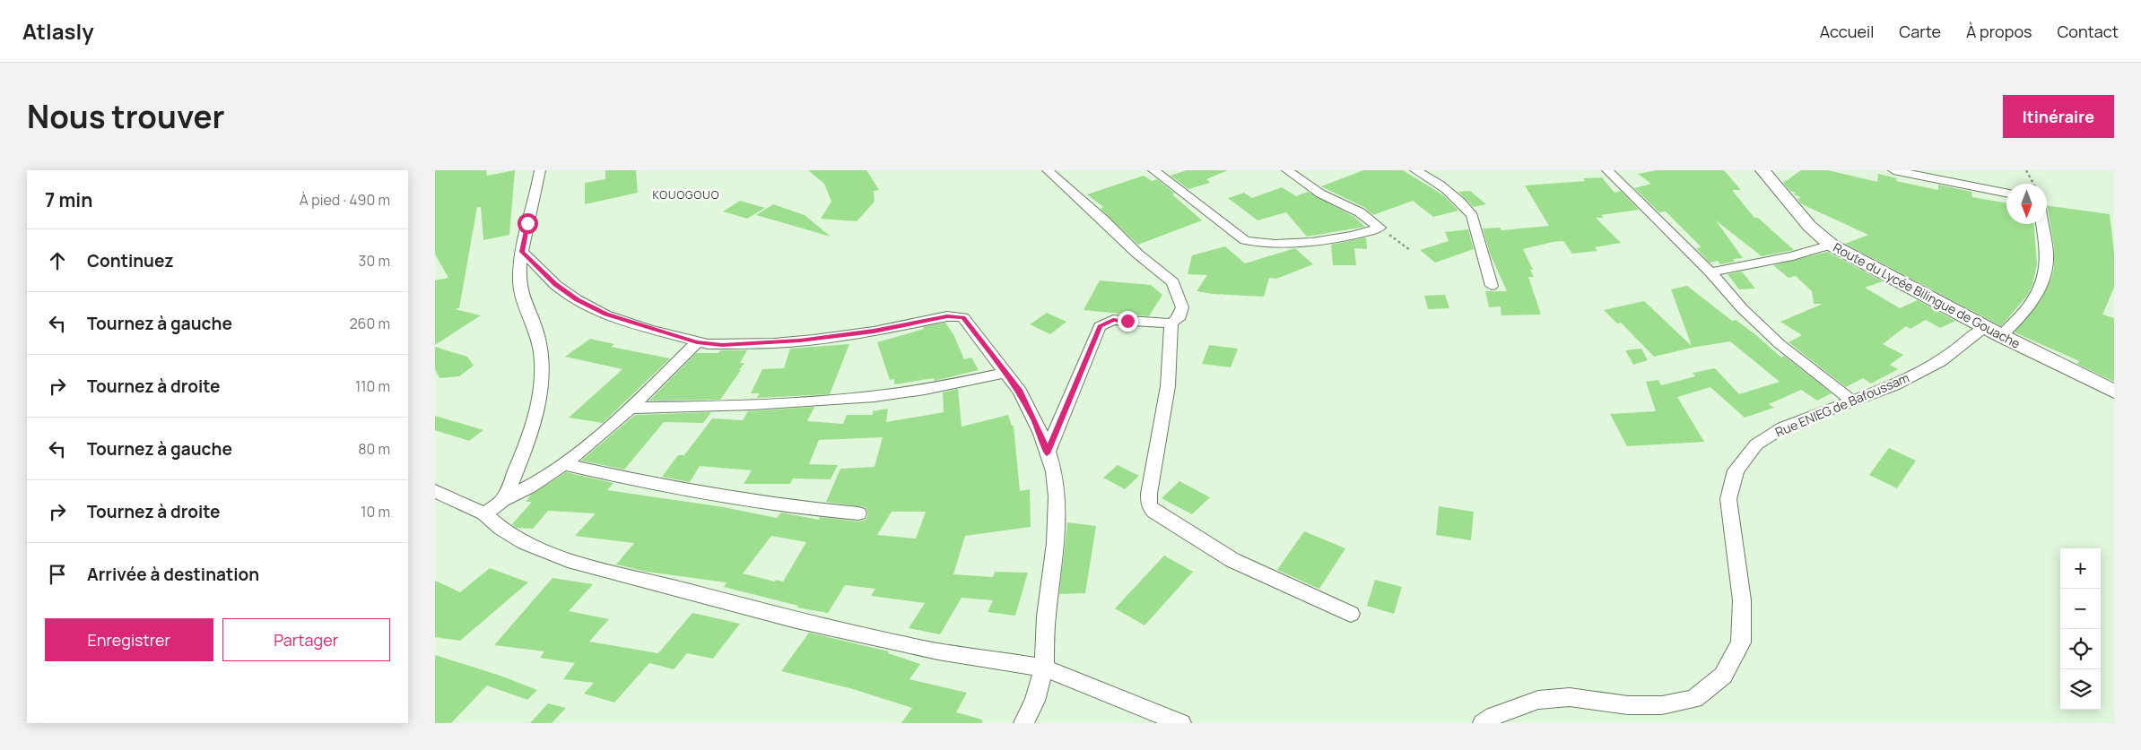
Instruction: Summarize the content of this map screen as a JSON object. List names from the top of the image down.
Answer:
{
  "streets": {
    "street": ["Route du Lycée Bilingue de Gouache", "Rue ENIEG de Bafoussam"]
  },
  "crossings": [
    ["Route du Lycée Bilingue de Gouache", "Rue ENIEG de Bafoussam"]
  ],
  "districts": ["KOUOGOUO"],
  "north": "bottom",
  "page": {
    "header": "Atlasly",
    "nav": [
      "Accueil",
      "Carte",
      "À propos",
      "Contact"
    ],
    "title": "Nous trouver",
    "buttons": [
      "Itinéraire",
      ["Enregistrer", "Partager"]
    ],
    "heading": ["7 min", "À pied · 490 m"],
    "list": [
      ["Continuez", "30 m"],
      ["Tournez à gauche", "260 m"],
      ["Tournez à droite", "110 m"],
      ["Tournez à gauche", "80 m"],
      ["Tournez à droite", "10 m"],
      "Arrivée à destination"
    ],
    "map_buttons": ["+", "−"]
  }
}
